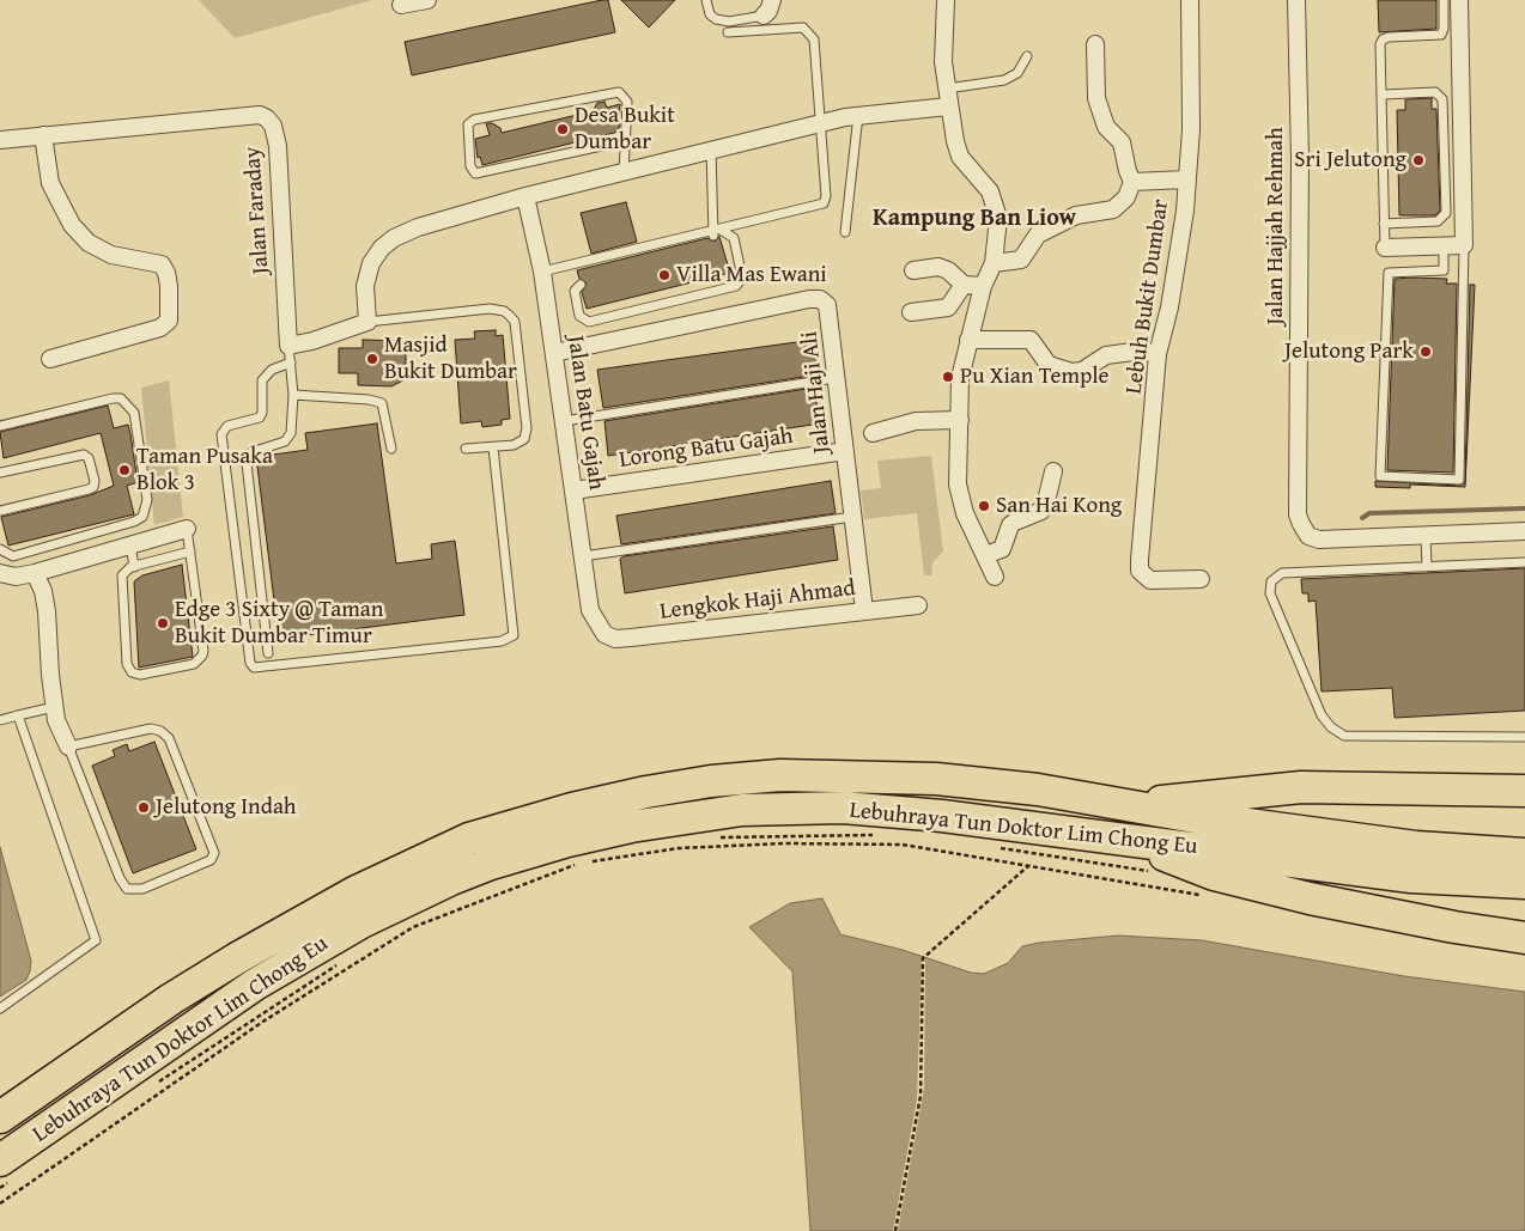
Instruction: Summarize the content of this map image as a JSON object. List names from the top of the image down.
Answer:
{
  "streets": {
    "highway": ["Lebuhraya Tun Doktor Lim Chong Eu"],
    "street": [
      "Jalan Faraday",
      "Jalan Hajjah Rehmah",
      "Lebuh Bukit Dumbar",
      "Jalan Haji Ali",
      "Jalan Batu Gajah",
      "Lorong Batu Gajah",
      "Lengkok Haji Ahmad"
    ]
  },
  "crossings": [
    ["Jalan Haji Ali", "Jalan Batu Gajah"],
    ["Jalan Haji Ali", "Lorong Batu Gajah"],
    ["Jalan Haji Ali", "Lengkok Haji Ahmad"],
    ["Jalan Batu Gajah", "Lorong Batu Gajah"],
    ["Jalan Batu Gajah", "Lengkok Haji Ahmad"]
  ],
  "districts": ["Kampung Ban Liow"],
  "places": [
    "Desa Bukit Dumbar",
    "Sri Jelutong",
    "Villa Mas Ewani",
    "Jelutong Park",
    "Masjid Bukit Dumbar",
    "Pu Xian Temple",
    "Taman Pusaka Blok 3",
    "San Hai Kong",
    "Edge 3 Sixty @ Taman Bukit Dumbar Timur",
    "Jelutong Indah"
  ]
}
